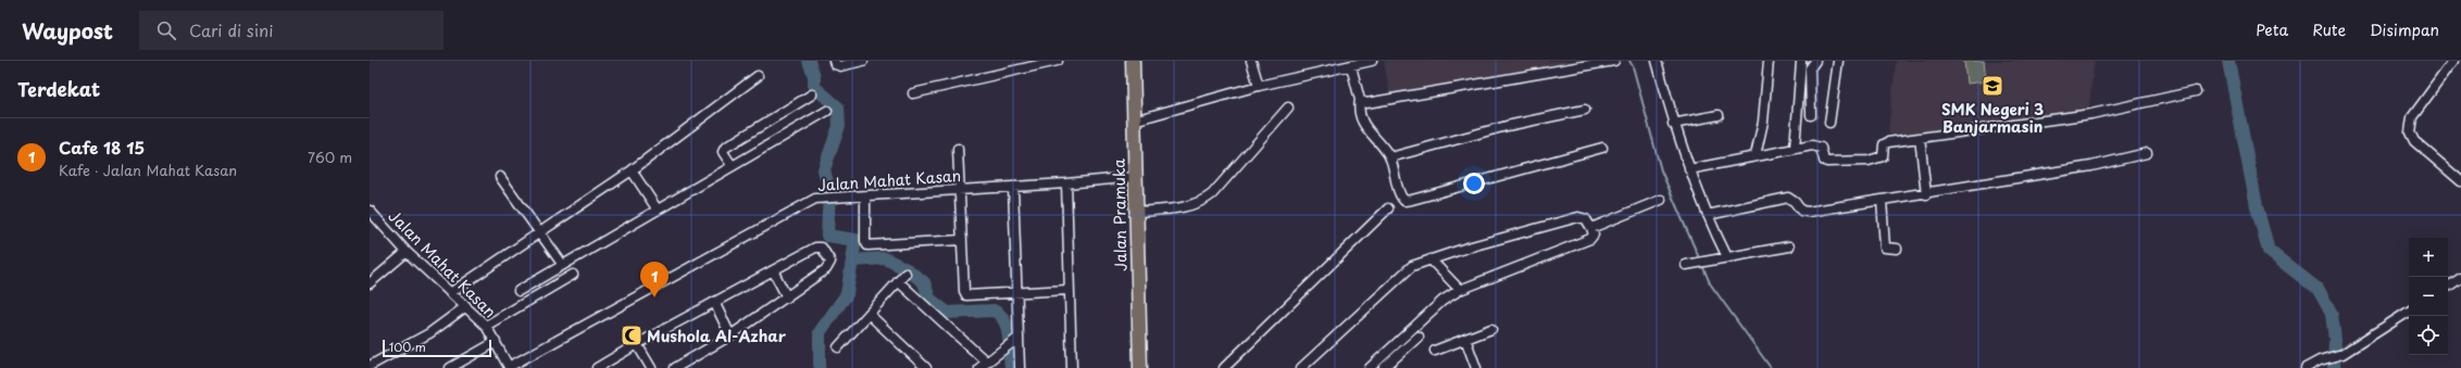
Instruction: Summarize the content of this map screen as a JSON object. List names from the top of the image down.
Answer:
{
  "streets": {
    "main road": ["Jalan Pramuka"],
    "street": ["Jalan Mahat Kasan"]
  },
  "crossings": [
    ["Jalan Mahat Kasan", "Jalan Pramuka"]
  ],
  "places": {
    "school or university": ["SMK Negeri 3 Banjarmasin"],
    "mosque": ["Mushola Al-Azhar"]
  },
  "scale_bar": "100 m",
  "page": {
    "header": "Waypost",
    "search": "Cari di sini",
    "nav": ["Peta", "Rute", "Disimpan"],
    "heading": "Terdekat",
    "list": [
      {
        "mark": "1",
        "name": "Cafe 18 15",
        "note": "Kafe · Jalan Mahat Kasan",
        "value": "760 m"
      }
    ],
    "map_buttons": ["+", "−"],
    "pins": "1",
    "scale": "100 m"
  }
}
